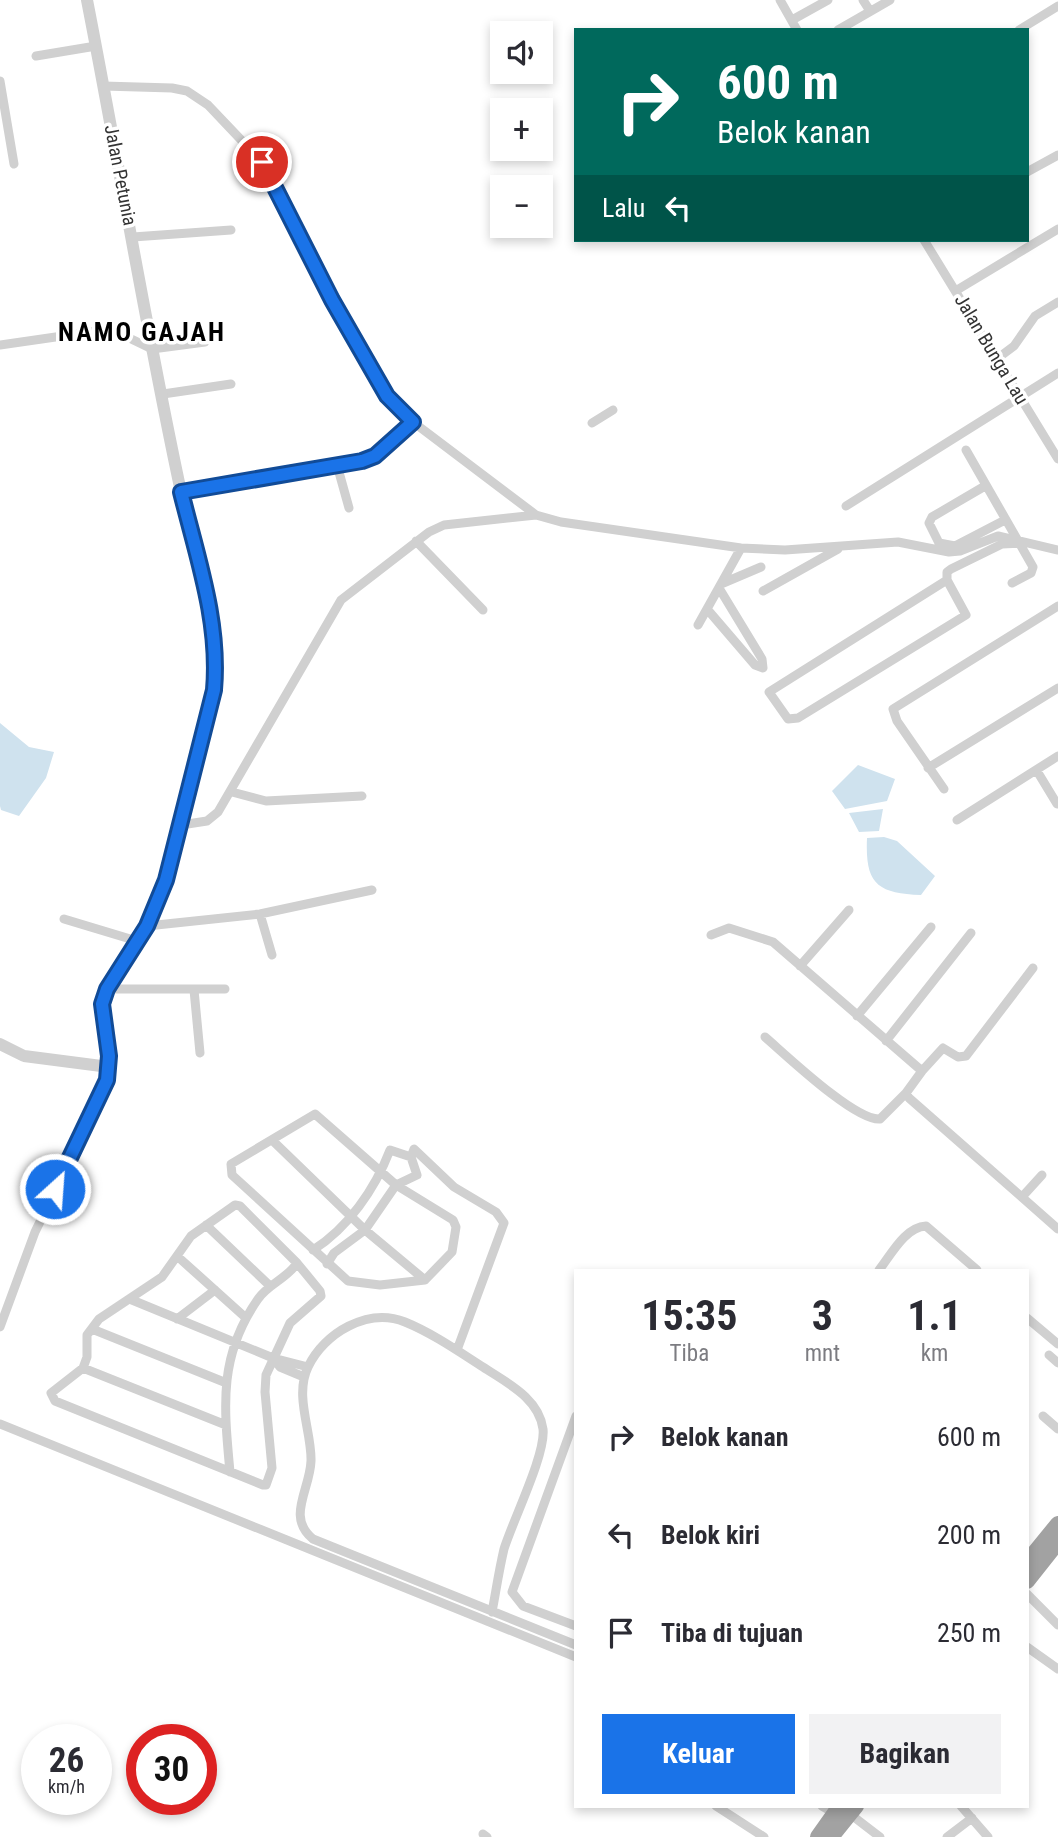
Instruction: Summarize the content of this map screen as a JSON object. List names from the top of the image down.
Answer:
{
  "streets": {
    "street": ["Jalan Petunia", "Jalan Bunga Lau"]
  },
  "districts": ["NAMO GAJAH"],
  "page": {
    "map_buttons": ["+", "−"],
    "turn": ["600 m", "Belok kanan"],
    "then": "Lalu",
    "eta": [
      "15:35",
      "Tiba",
      "3",
      "mnt",
      "1.1",
      "km"
    ],
    "list": [
      {
        "name": "Belok kanan",
        "value": "600 m"
      },
      {
        "name": "Belok kiri",
        "value": "200 m"
      },
      {
        "name": "Tiba di tujuan",
        "value": "250 m"
      }
    ],
    "buttons": ["Keluar", "Bagikan"],
    "speed": "26 km/h",
    "limit": "30"
  }
}
